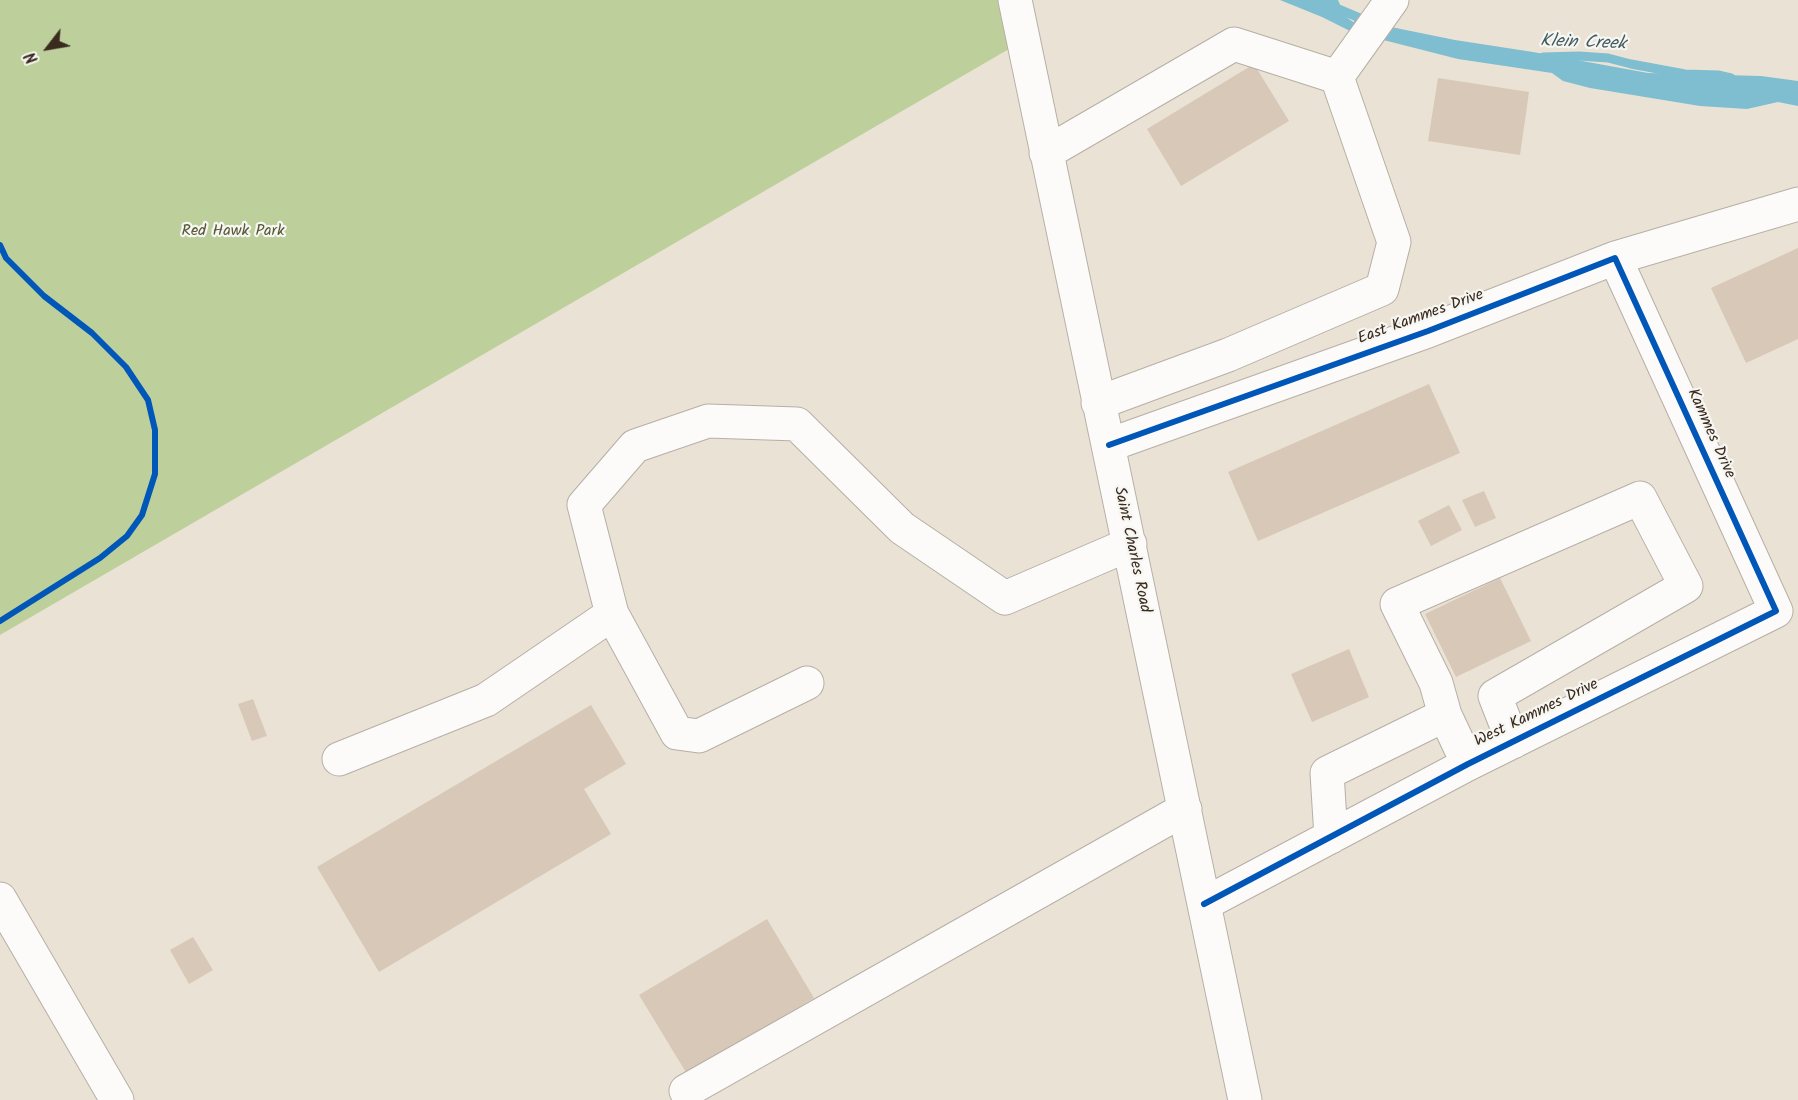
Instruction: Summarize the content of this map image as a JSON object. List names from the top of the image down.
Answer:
{
  "streets": {
    "street": [
      "East Kammes Drive",
      "Kammes Drive",
      "Saint Charles Road",
      "West Kammes Drive"
    ]
  },
  "crossings": [
    ["East Kammes Drive", "Kammes Drive"],
    ["East Kammes Drive", "Saint Charles Road"],
    ["Kammes Drive", "West Kammes Drive"],
    ["Saint Charles Road", "West Kammes Drive"]
  ],
  "water": ["Klein Creek"],
  "parks": ["Red Hawk Park"],
  "north": "bottom left"
}
